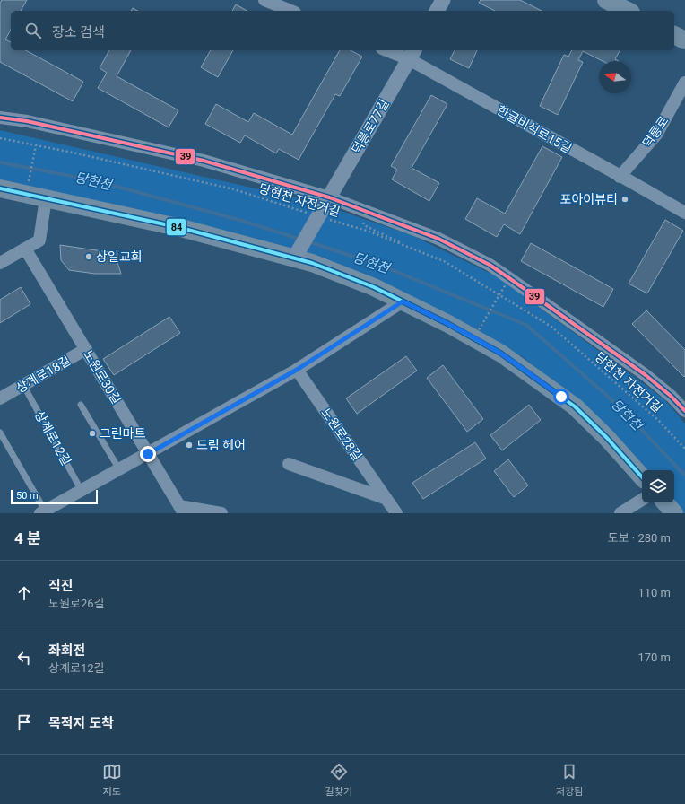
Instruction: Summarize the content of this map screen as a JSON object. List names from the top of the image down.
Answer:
{
  "streets": {
    "street": [
      "덕릉로77길",
      "한글비석로15길",
      "덕릉로",
      "상계로18길",
      "노원로30길",
      "노원로28길"
    ],
    "lane": ["상계로12길"],
    "path": ["당현천 자전거길"]
  },
  "crossings": [
    ["덕릉로77길", "한글비석로15길"],
    ["덕릉로77길", "당현천 자전거길"],
    ["한글비석로15길", "덕릉로"],
    ["상계로18길", "노원로30길"],
    ["상계로18길", "상계로12길"]
  ],
  "water": ["당현천"],
  "places": [
    "포아이뷰티",
    "상일교회",
    "그린마트",
    "드림 헤어"
  ],
  "lines": ["transit line 39", "transit line 84"],
  "scale_bar": "50 m",
  "north": "left",
  "page": {
    "search": "장소 검색",
    "scale": "50 m",
    "heading": ["4 분", "도보 · 280 m"],
    "list": [
      ["직진", "노원로26길", "110 m"],
      ["좌회전", "상계로12길", "170 m"],
      "목적지 도착"
    ],
    "nav": ["지도", "길찾기", "저장됨"]
  }
}
